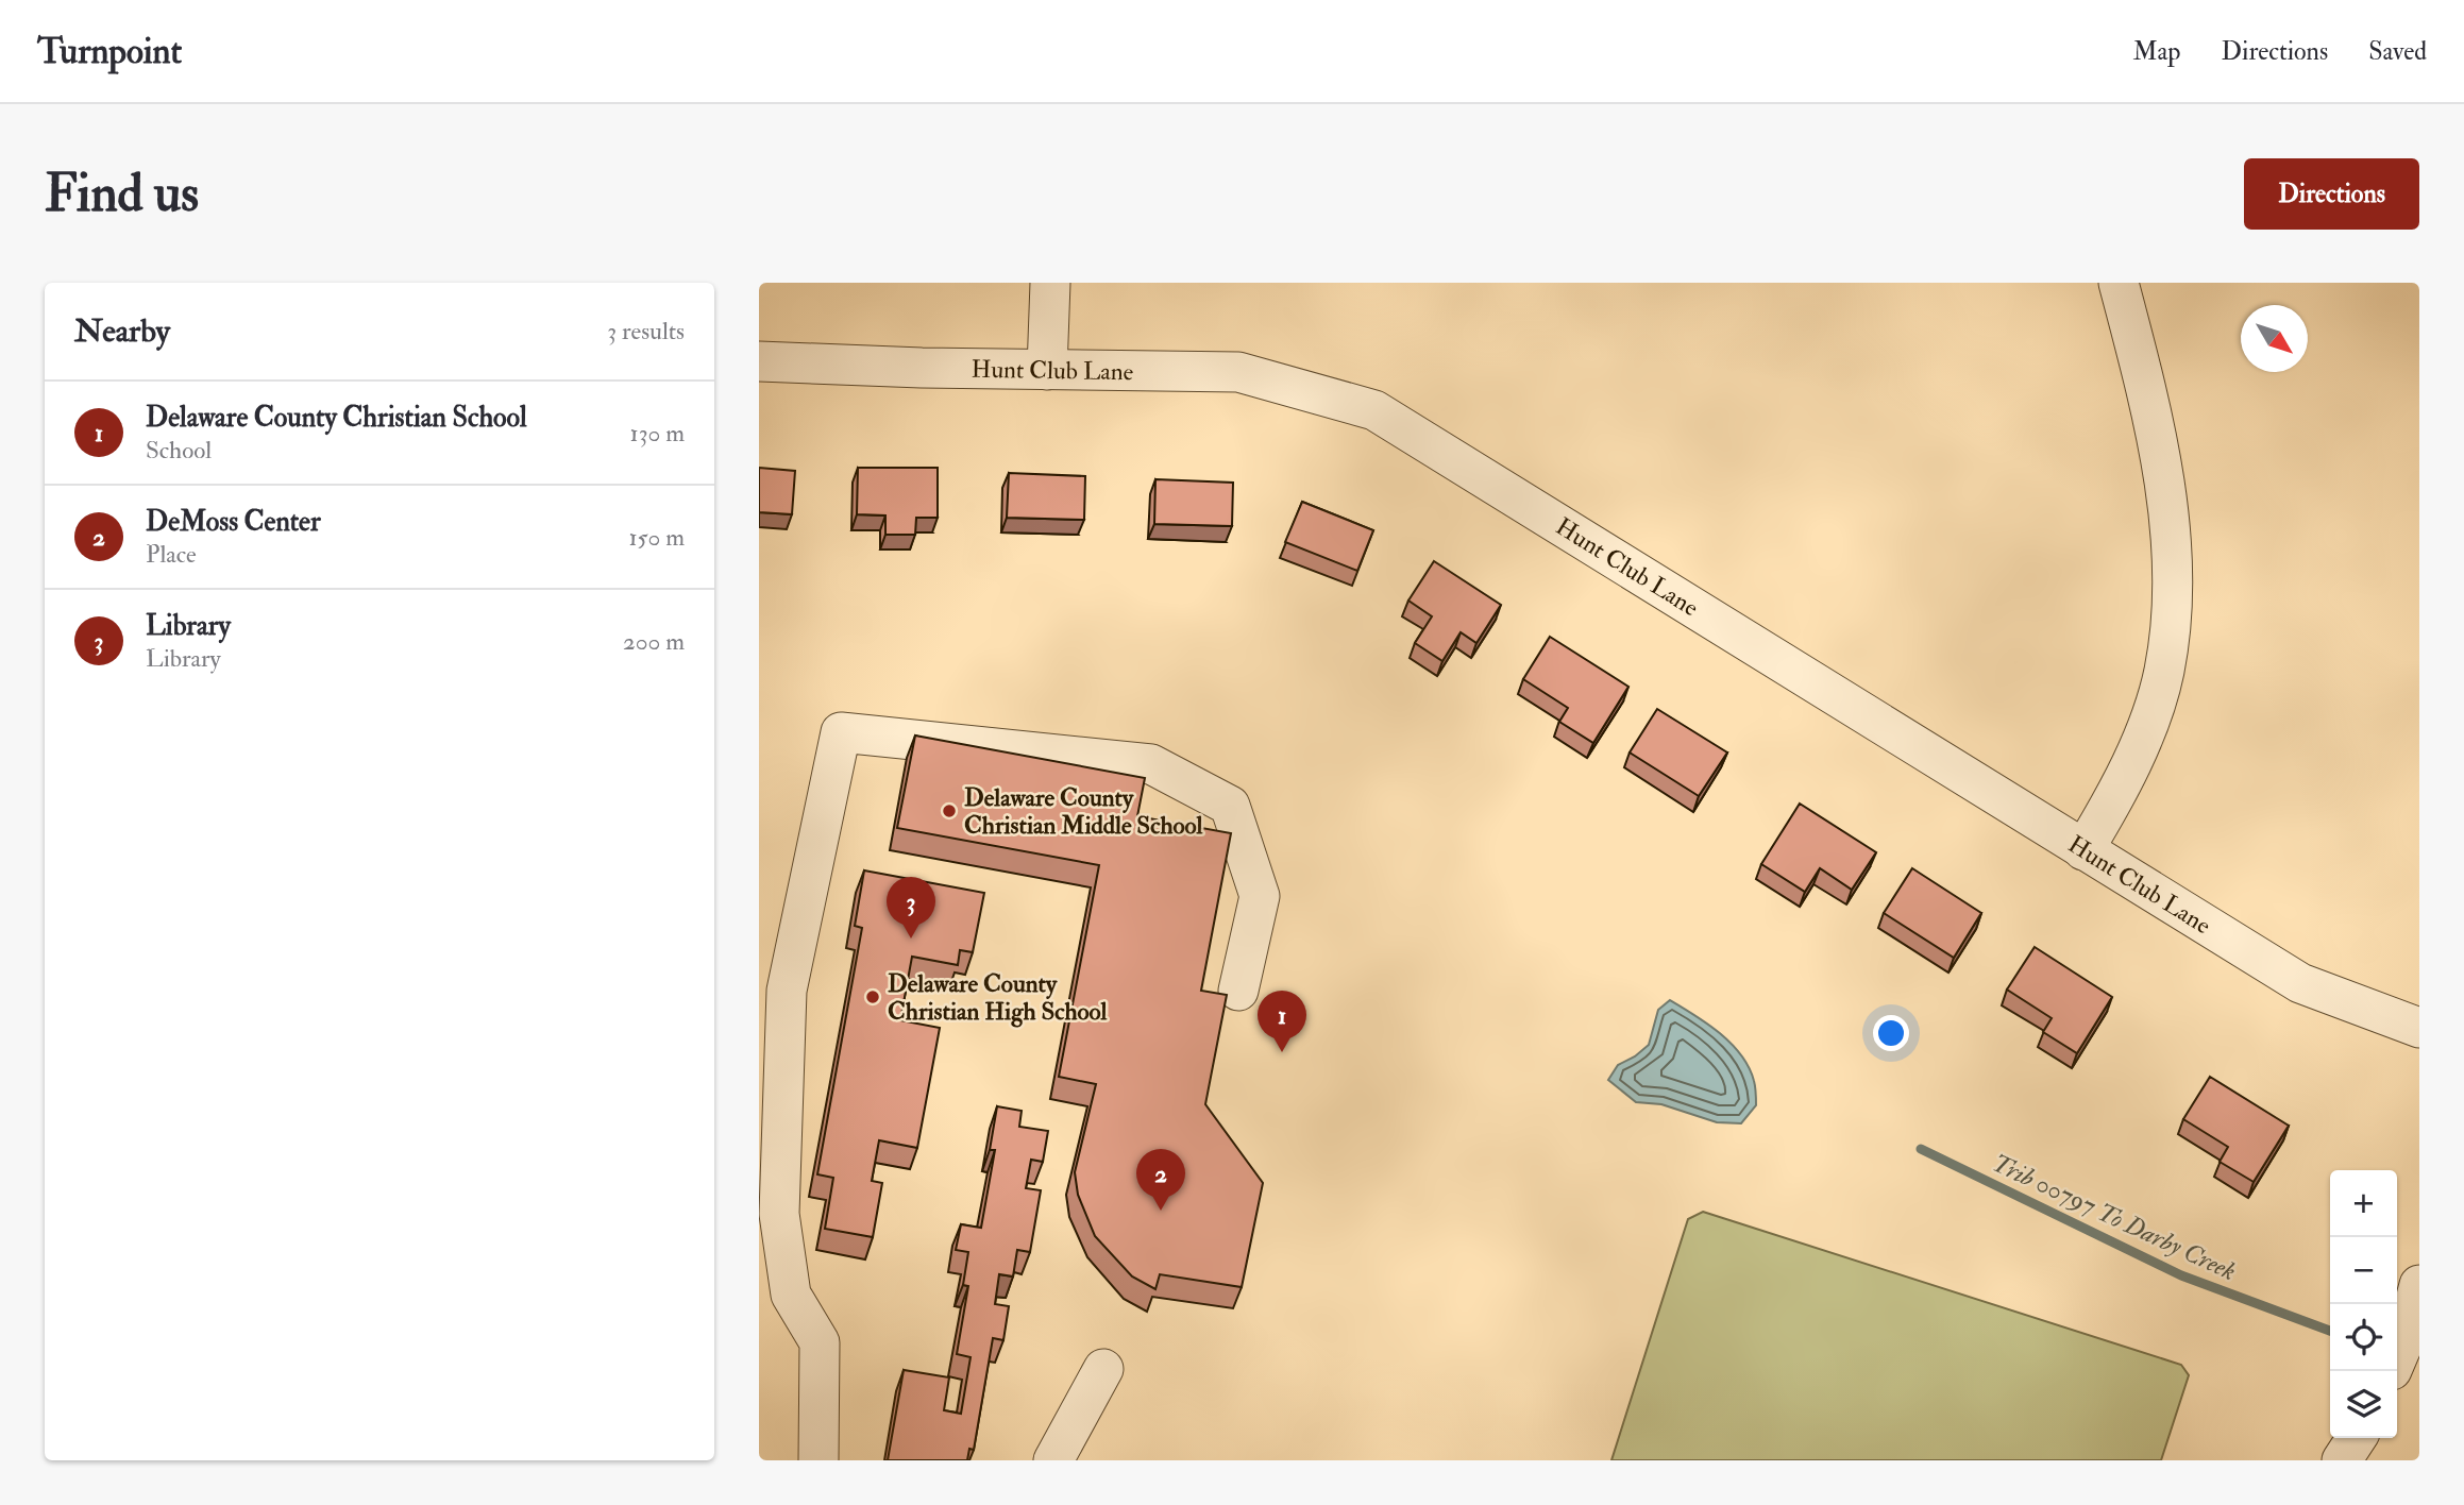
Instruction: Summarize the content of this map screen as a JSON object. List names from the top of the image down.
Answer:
{
  "streets": {
    "street": ["Hunt Club Lane"]
  },
  "water": ["Trib 00797 To Darby Creek"],
  "places": ["Delaware County Christian Middle School", "Delaware County Christian High School"],
  "north": "bottom right",
  "page": {
    "header": "Turnpoint",
    "nav": ["Map", "Directions", "Saved"],
    "buttons": "Directions",
    "title": "Find us",
    "heading": ["Nearby", "3 results"],
    "list": [
      {
        "mark": "1",
        "name": "Delaware County Christian School",
        "note": "School",
        "value": "130 m"
      },
      {
        "mark": "2",
        "name": "DeMoss Center",
        "note": "Place",
        "value": "150 m"
      },
      {
        "mark": "3",
        "name": "Library",
        "note": "Library",
        "value": "200 m"
      }
    ],
    "pins": ["3", "1", "2"],
    "map_buttons": ["+", "−"]
  }
}
